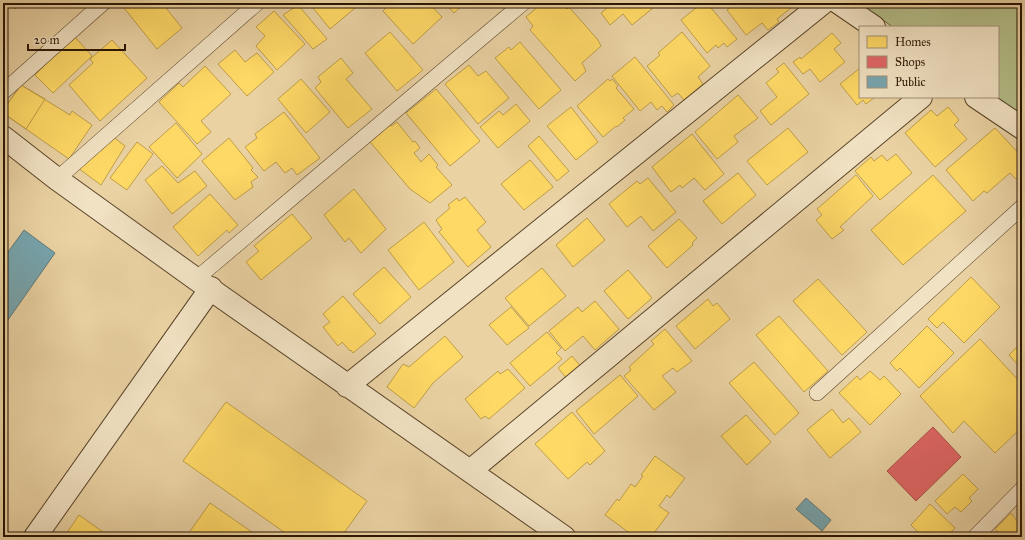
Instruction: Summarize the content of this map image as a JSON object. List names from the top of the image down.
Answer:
{
  "legend": ["Homes", "Shops", "Public"],
  "scale_bar": "20 m"
}
